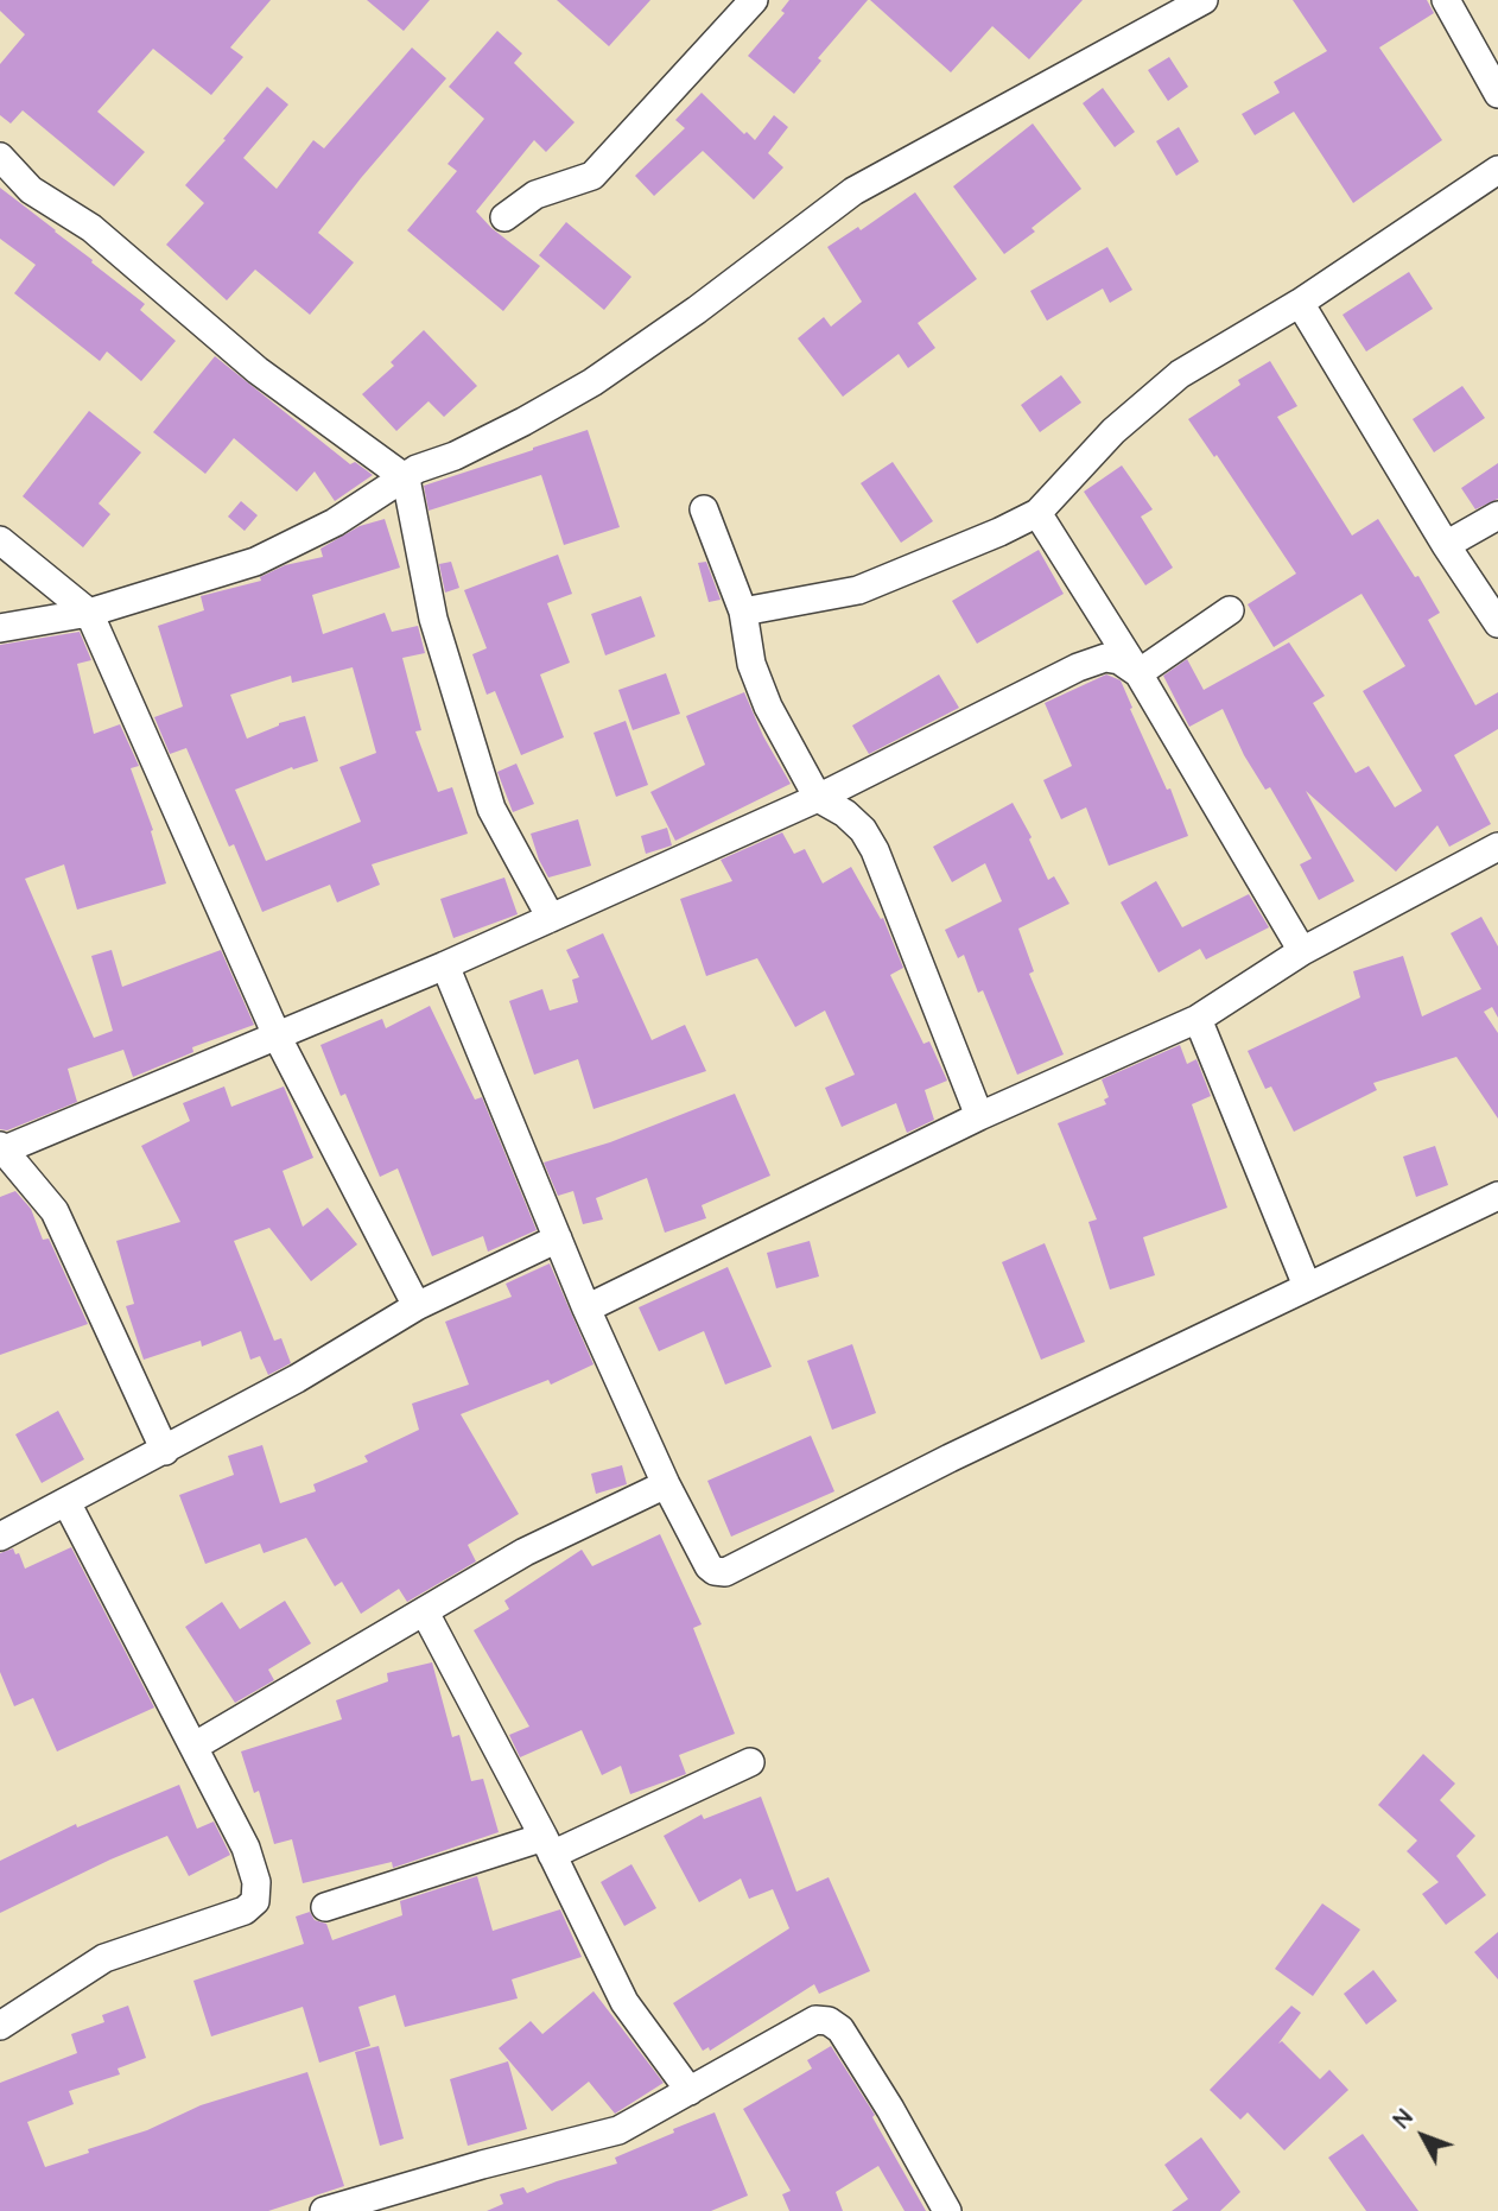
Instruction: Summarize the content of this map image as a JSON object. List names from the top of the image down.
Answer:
{
  "north": "top left"
}
